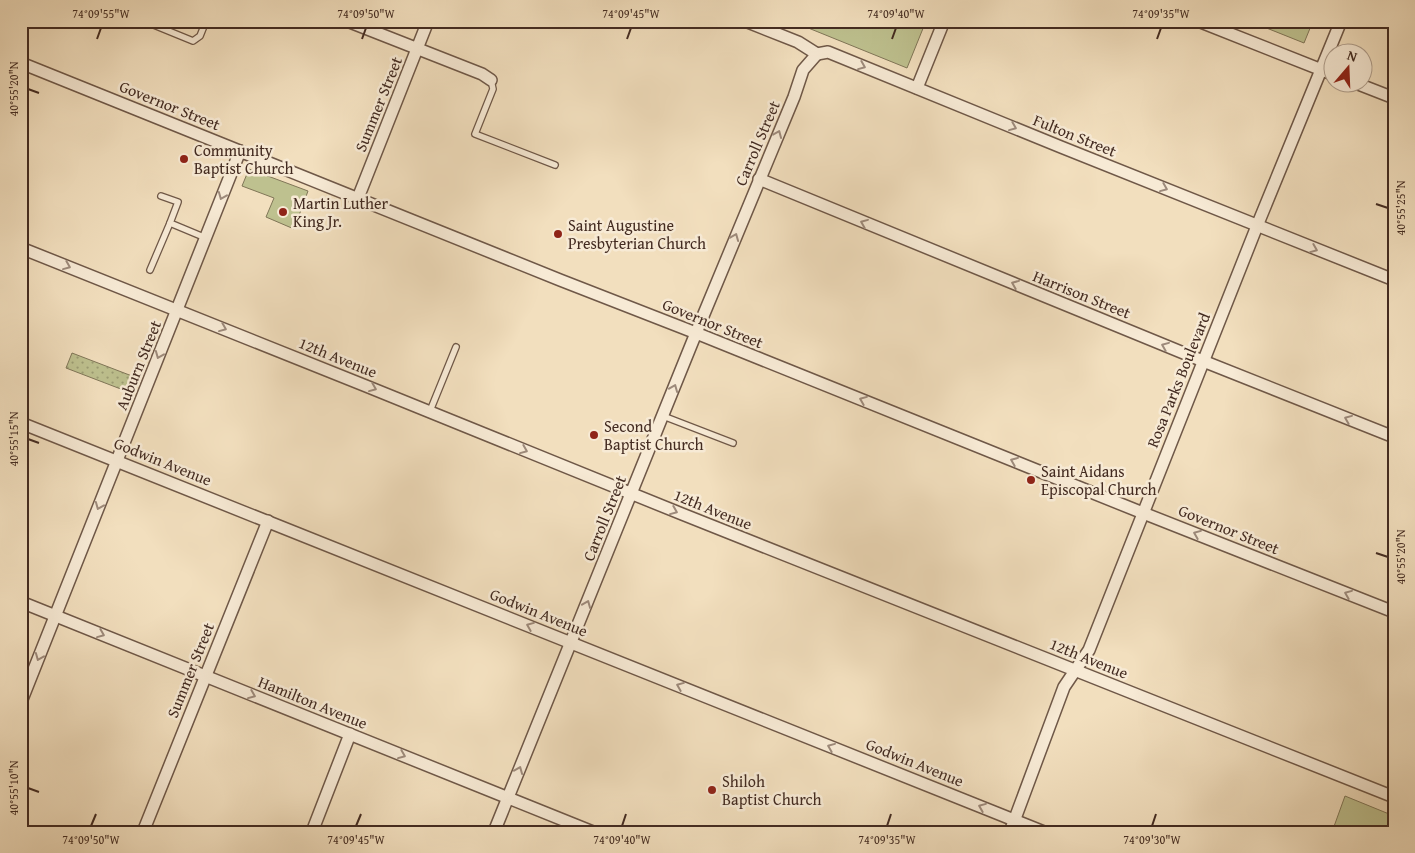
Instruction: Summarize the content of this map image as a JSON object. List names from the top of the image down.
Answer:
{
  "streets": {
    "street": [
      "Summer Street",
      "Governor Street",
      "Fulton Street",
      "Carroll Street",
      "Harrison Street",
      "12th Avenue",
      "Auburn Street",
      "Rosa Parks Boulevard",
      "Godwin Avenue",
      "Hamilton Avenue"
    ]
  },
  "crossings": [
    ["Summer Street", "Governor Street"],
    ["Summer Street", "Godwin Avenue"],
    ["Summer Street", "Hamilton Avenue"],
    ["Governor Street", "Carroll Street"],
    ["Governor Street", "Auburn Street"],
    ["Governor Street", "Rosa Parks Boulevard"],
    ["Fulton Street", "Carroll Street"],
    ["Fulton Street", "Rosa Parks Boulevard"],
    ["Carroll Street", "Harrison Street"],
    ["Carroll Street", "12th Avenue"],
    ["Carroll Street", "Godwin Avenue"],
    ["Carroll Street", "Hamilton Avenue"],
    ["Harrison Street", "Rosa Parks Boulevard"],
    ["12th Avenue", "Auburn Street"],
    ["12th Avenue", "Rosa Parks Boulevard"],
    ["Auburn Street", "Godwin Avenue"],
    ["Auburn Street", "Hamilton Avenue"],
    ["Rosa Parks Boulevard", "Godwin Avenue"]
  ],
  "one_way": [
    "Governor Street",
    "Fulton Street",
    "Carroll Street",
    "Harrison Street",
    "12th Avenue",
    "Auburn Street",
    "Godwin Avenue",
    "Hamilton Avenue"
  ],
  "places": [
    "Community Baptist Church",
    "Martin Luther King Jr.",
    "Saint Augustine Presbyterian Church",
    "Second Baptist Church",
    "Saint Aidans Episcopal Church",
    "Shiloh Baptist Church"
  ],
  "north": "top",
  "coordinates": [
    "74°09'55\"W",
    "74°09'50\"W",
    "74°09'45\"W",
    "74°09'40\"W",
    "74°09'35\"W",
    "40°55'20\"N",
    "40°55'25\"N",
    "40°55'15\"N",
    "40°55'10\"N",
    "74°09'30\"W"
  ]
}
